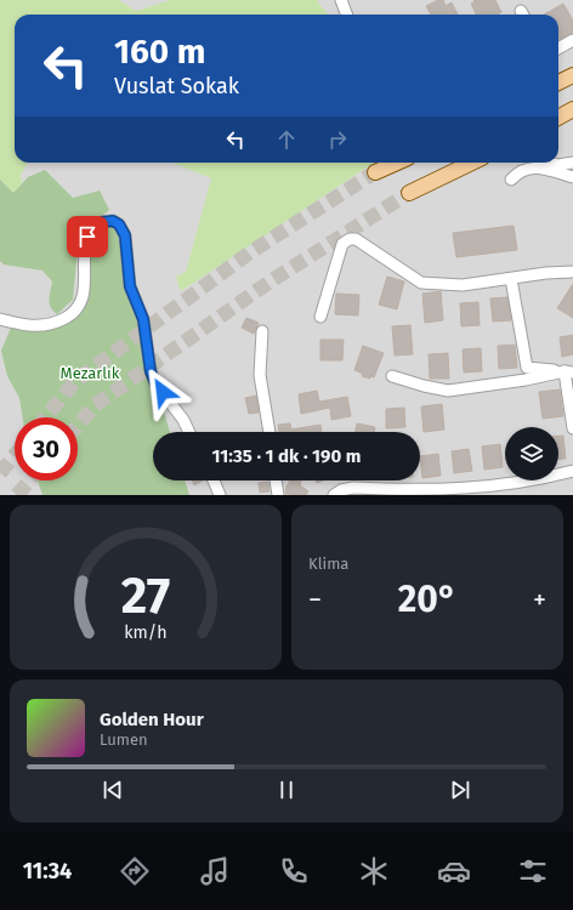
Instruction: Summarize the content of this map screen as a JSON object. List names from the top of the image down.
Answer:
{
  "parks": ["Mezarlık"],
  "page": {
    "turn": ["160 m", "Vuslat Sokak"],
    "limit": "30",
    "trip": "11:35 · 1 dk · 190 m",
    "tile": "Klima",
    "heat": ["−", "20°", "+"],
    "song": ["Golden Hour", "Lumen"],
    "tabs": "11:34",
    "gauge": ["27", "km/h"]
  }
}
